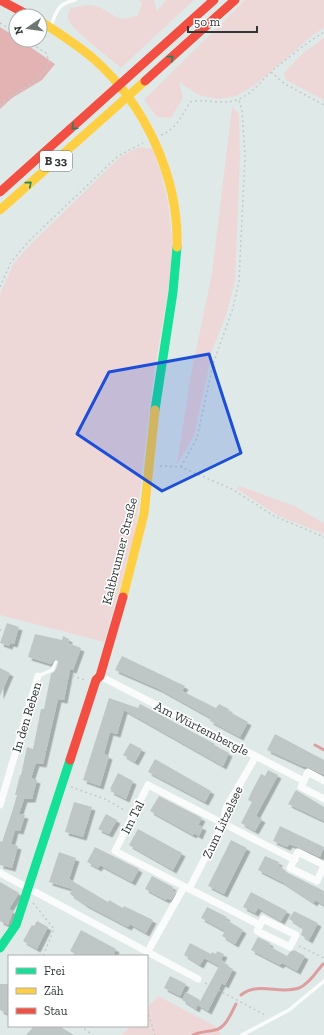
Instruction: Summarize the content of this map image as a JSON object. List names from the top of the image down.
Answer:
{
  "streets": {
    "main road": ["B 33", "Kaltbrunner Straße"],
    "street": [
      "In den Reben",
      "Am Würtembergle",
      "Im Tal",
      "Zum Litzelsee"
    ]
  },
  "crossings": [
    ["Kaltbrunner Straße", "Am Würtembergle"],
    ["Am Würtembergle", "Zum Litzelsee"],
    ["Im Tal", "Zum Litzelsee"]
  ],
  "legend": ["Frei", "Zäh", "Stau"],
  "scale_bar": "50 m",
  "north": "left"
}
